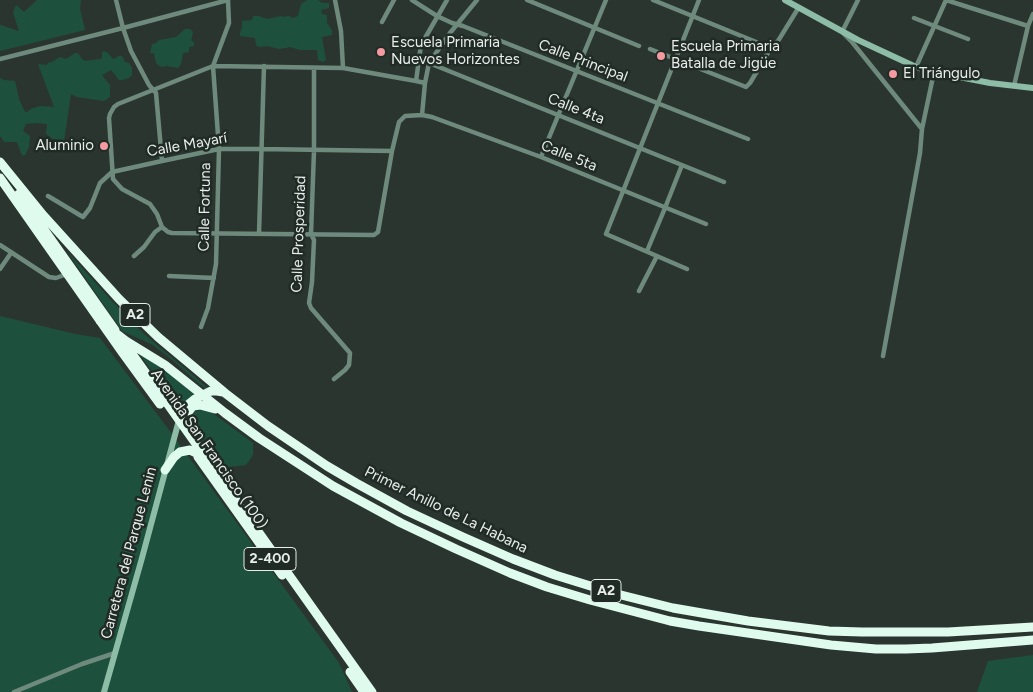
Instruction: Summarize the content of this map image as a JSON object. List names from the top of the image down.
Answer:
{
  "streets": {
    "highway": [
      "A2",
      "Avenida San Francisco (100)",
      "Primer Anillo de La Habana",
      "2-400"
    ],
    "street": [
      "Calle Principal",
      "Calle 4ta",
      "Calle Mayarí",
      "Calle 5ta",
      "Calle Fortuna",
      "Calle Prosperidad",
      "Carretera del Parque Lenin"
    ]
  },
  "crossings": [
    ["Calle Mayarí", "Calle Fortuna"],
    ["Calle Mayarí", "Calle Prosperidad"],
    ["A2", "Avenida San Francisco (100)"],
    ["A2", "Primer Anillo de La Habana"],
    ["A2", "2-400"],
    ["Avenida San Francisco (100)", "Carretera del Parque Lenin"],
    ["Avenida San Francisco (100)", "2-400"]
  ],
  "places": [
    "Escuela Primaria Nuevos Horizontes",
    "Escuela Primaria Batalla de Jigüe",
    "El Triángulo",
    "Aluminio"
  ]
}
